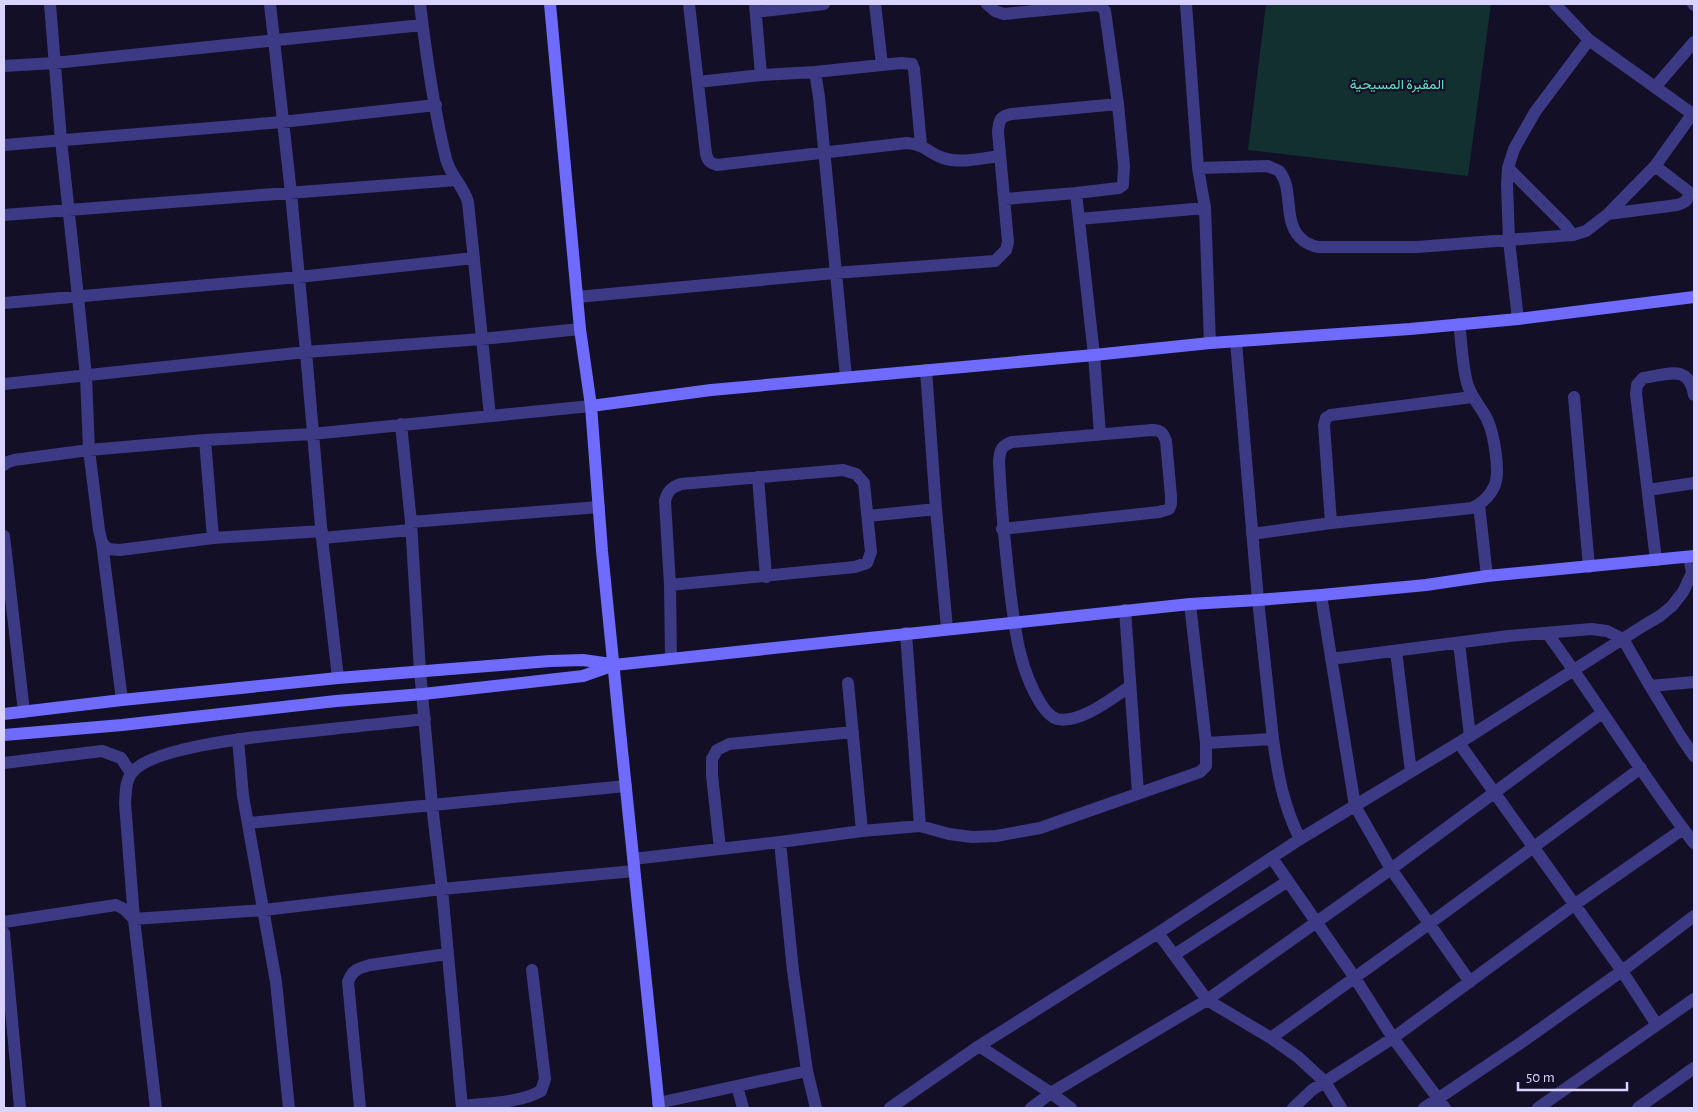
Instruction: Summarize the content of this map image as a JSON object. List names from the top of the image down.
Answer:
{
  "parks": ["المقبرة المسيحية"],
  "scale_bar": "50 m"
}
